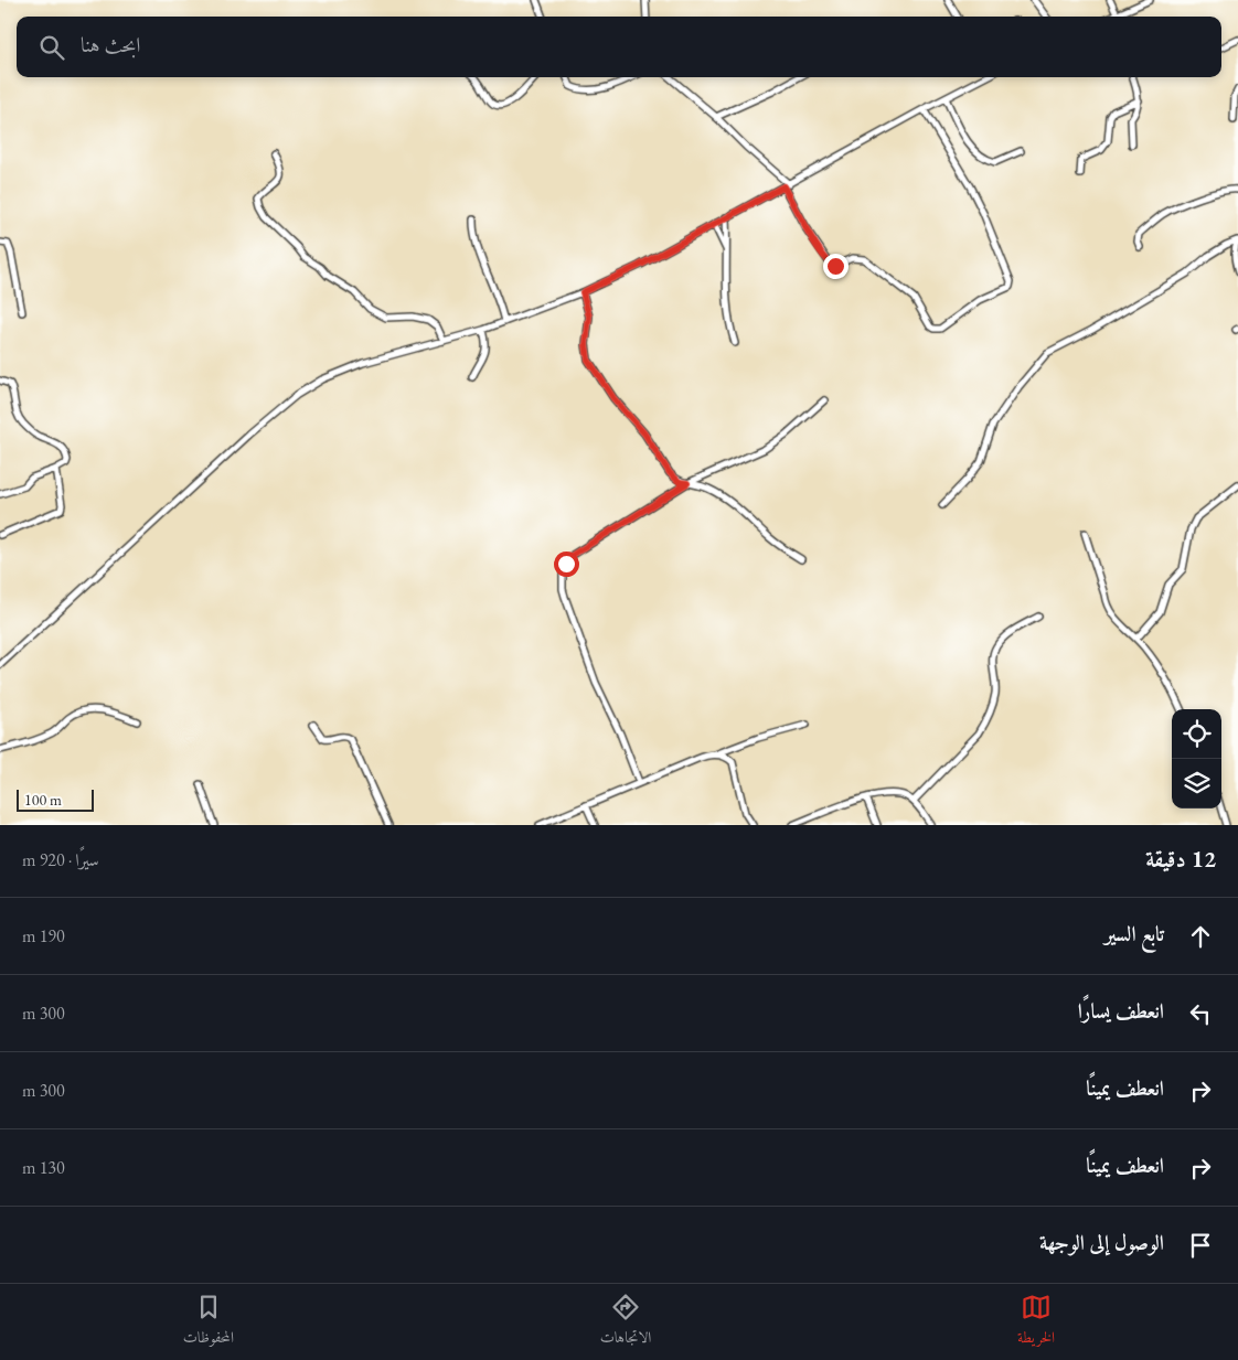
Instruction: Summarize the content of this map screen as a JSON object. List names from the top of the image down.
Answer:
{
  "scale_bar": "100 m",
  "page": {
    "search": "ابحث هنا",
    "scale": "100 m",
    "heading": ["12 دقيقة", "سيرًا · 920 m"],
    "list": [
      ["تابع السير", "190 m"],
      ["انعطف يسارًا", "300 m"],
      ["انعطف يمينًا", "300 m"],
      ["انعطف يمينًا", "130 m"],
      "الوصول إلى الوجهة"
    ],
    "nav": ["الخريطة", "الاتجاهات", "المحفوظات"]
  }
}
